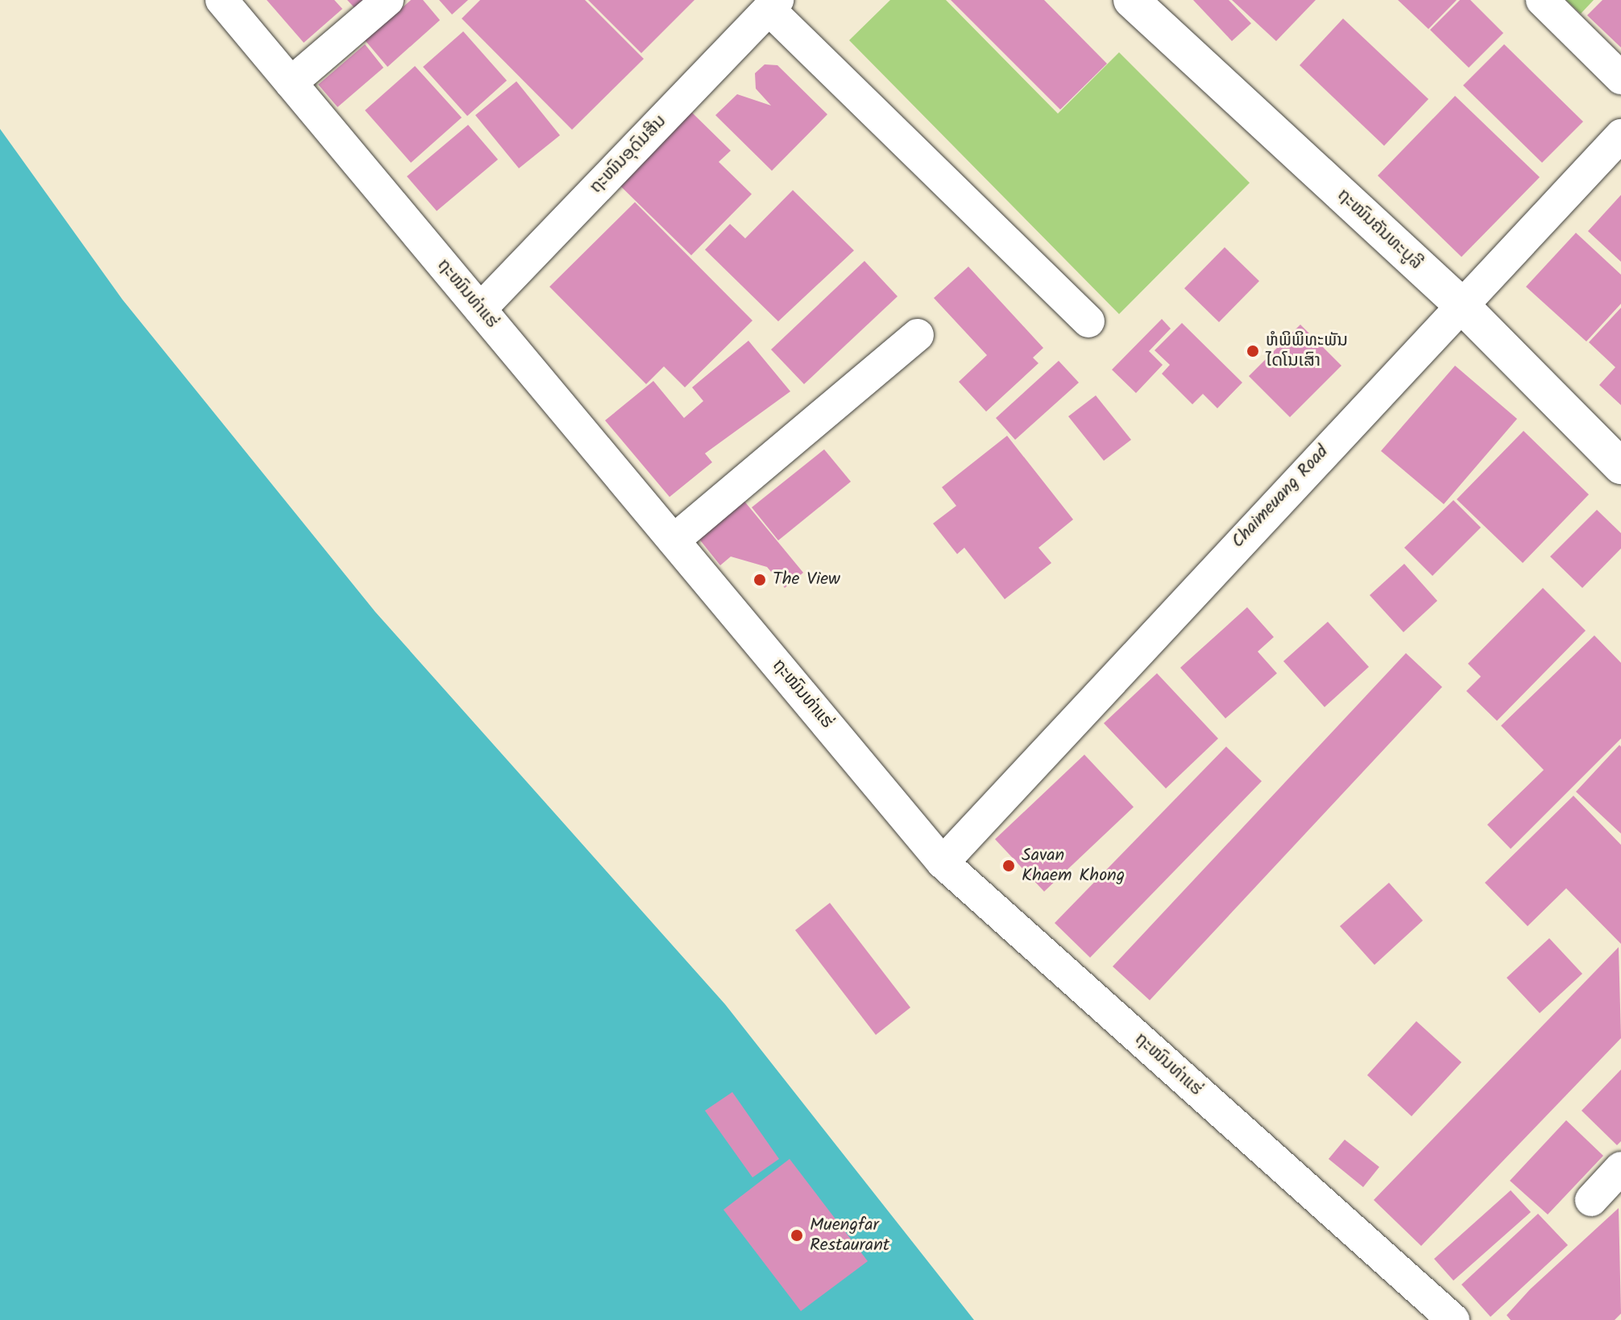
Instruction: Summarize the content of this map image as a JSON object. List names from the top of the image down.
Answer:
{
  "streets": {
    "main road": ["ຖະໜົນຄັນທະບູລີ"],
    "street": ["ຖະໜົນອຸດົມສິນ", "ຖະໜົນທ່າແຮ່", "Chaimeuang Road"]
  },
  "crossings": [
    ["ຖະໜົນອຸດົມສິນ", "ຖະໜົນທ່າແຮ່"],
    ["ຖະໜົນຄັນທະບູລີ", "Chaimeuang Road"],
    ["ຖະໜົນທ່າແຮ່", "Chaimeuang Road"]
  ],
  "places": [
    "ຫໍພິພິທະພັນ ໄດໂນເສົາ",
    "The View",
    "Savan Khaem Khong",
    "Muengfar Restaurant"
  ]
}
